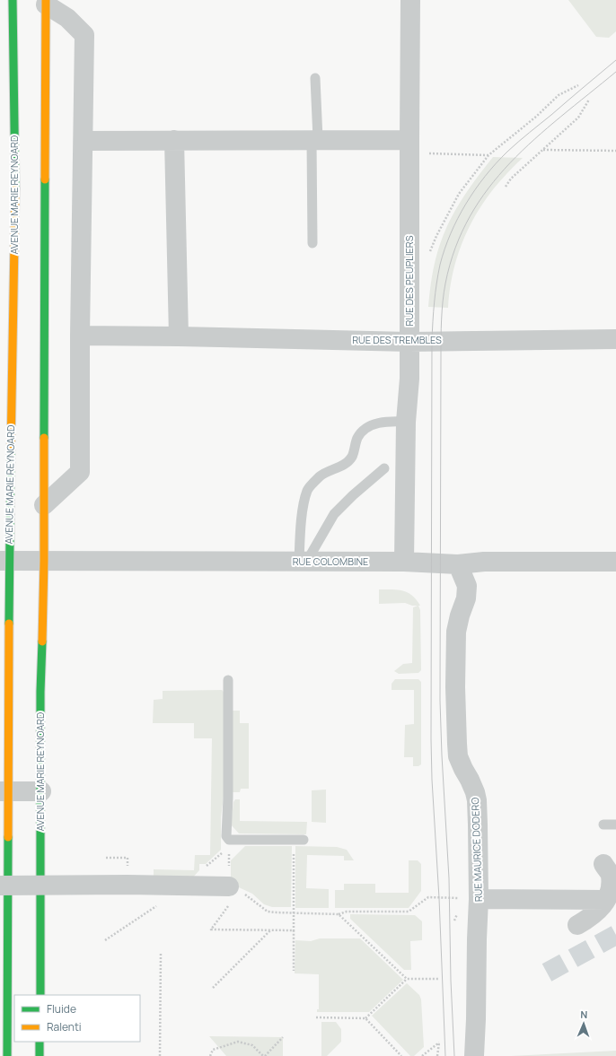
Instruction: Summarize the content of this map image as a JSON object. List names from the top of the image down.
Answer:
{
  "streets": {
    "main road": ["AVENUE MARIE REYNOARD"],
    "street": [
      "RUE DES PEUPLIERS",
      "RUE DES TREMBLES",
      "RUE COLOMBINE",
      "RUE MAURICE DODERO"
    ]
  },
  "crossings": [
    ["AVENUE MARIE REYNOARD", "RUE DES TREMBLES"],
    ["AVENUE MARIE REYNOARD", "RUE COLOMBINE"],
    ["RUE DES PEUPLIERS", "RUE DES TREMBLES"],
    ["RUE DES PEUPLIERS", "RUE COLOMBINE"],
    ["RUE COLOMBINE", "RUE MAURICE DODERO"]
  ],
  "legend": ["Fluide", "Ralenti"],
  "north": "top"
}
